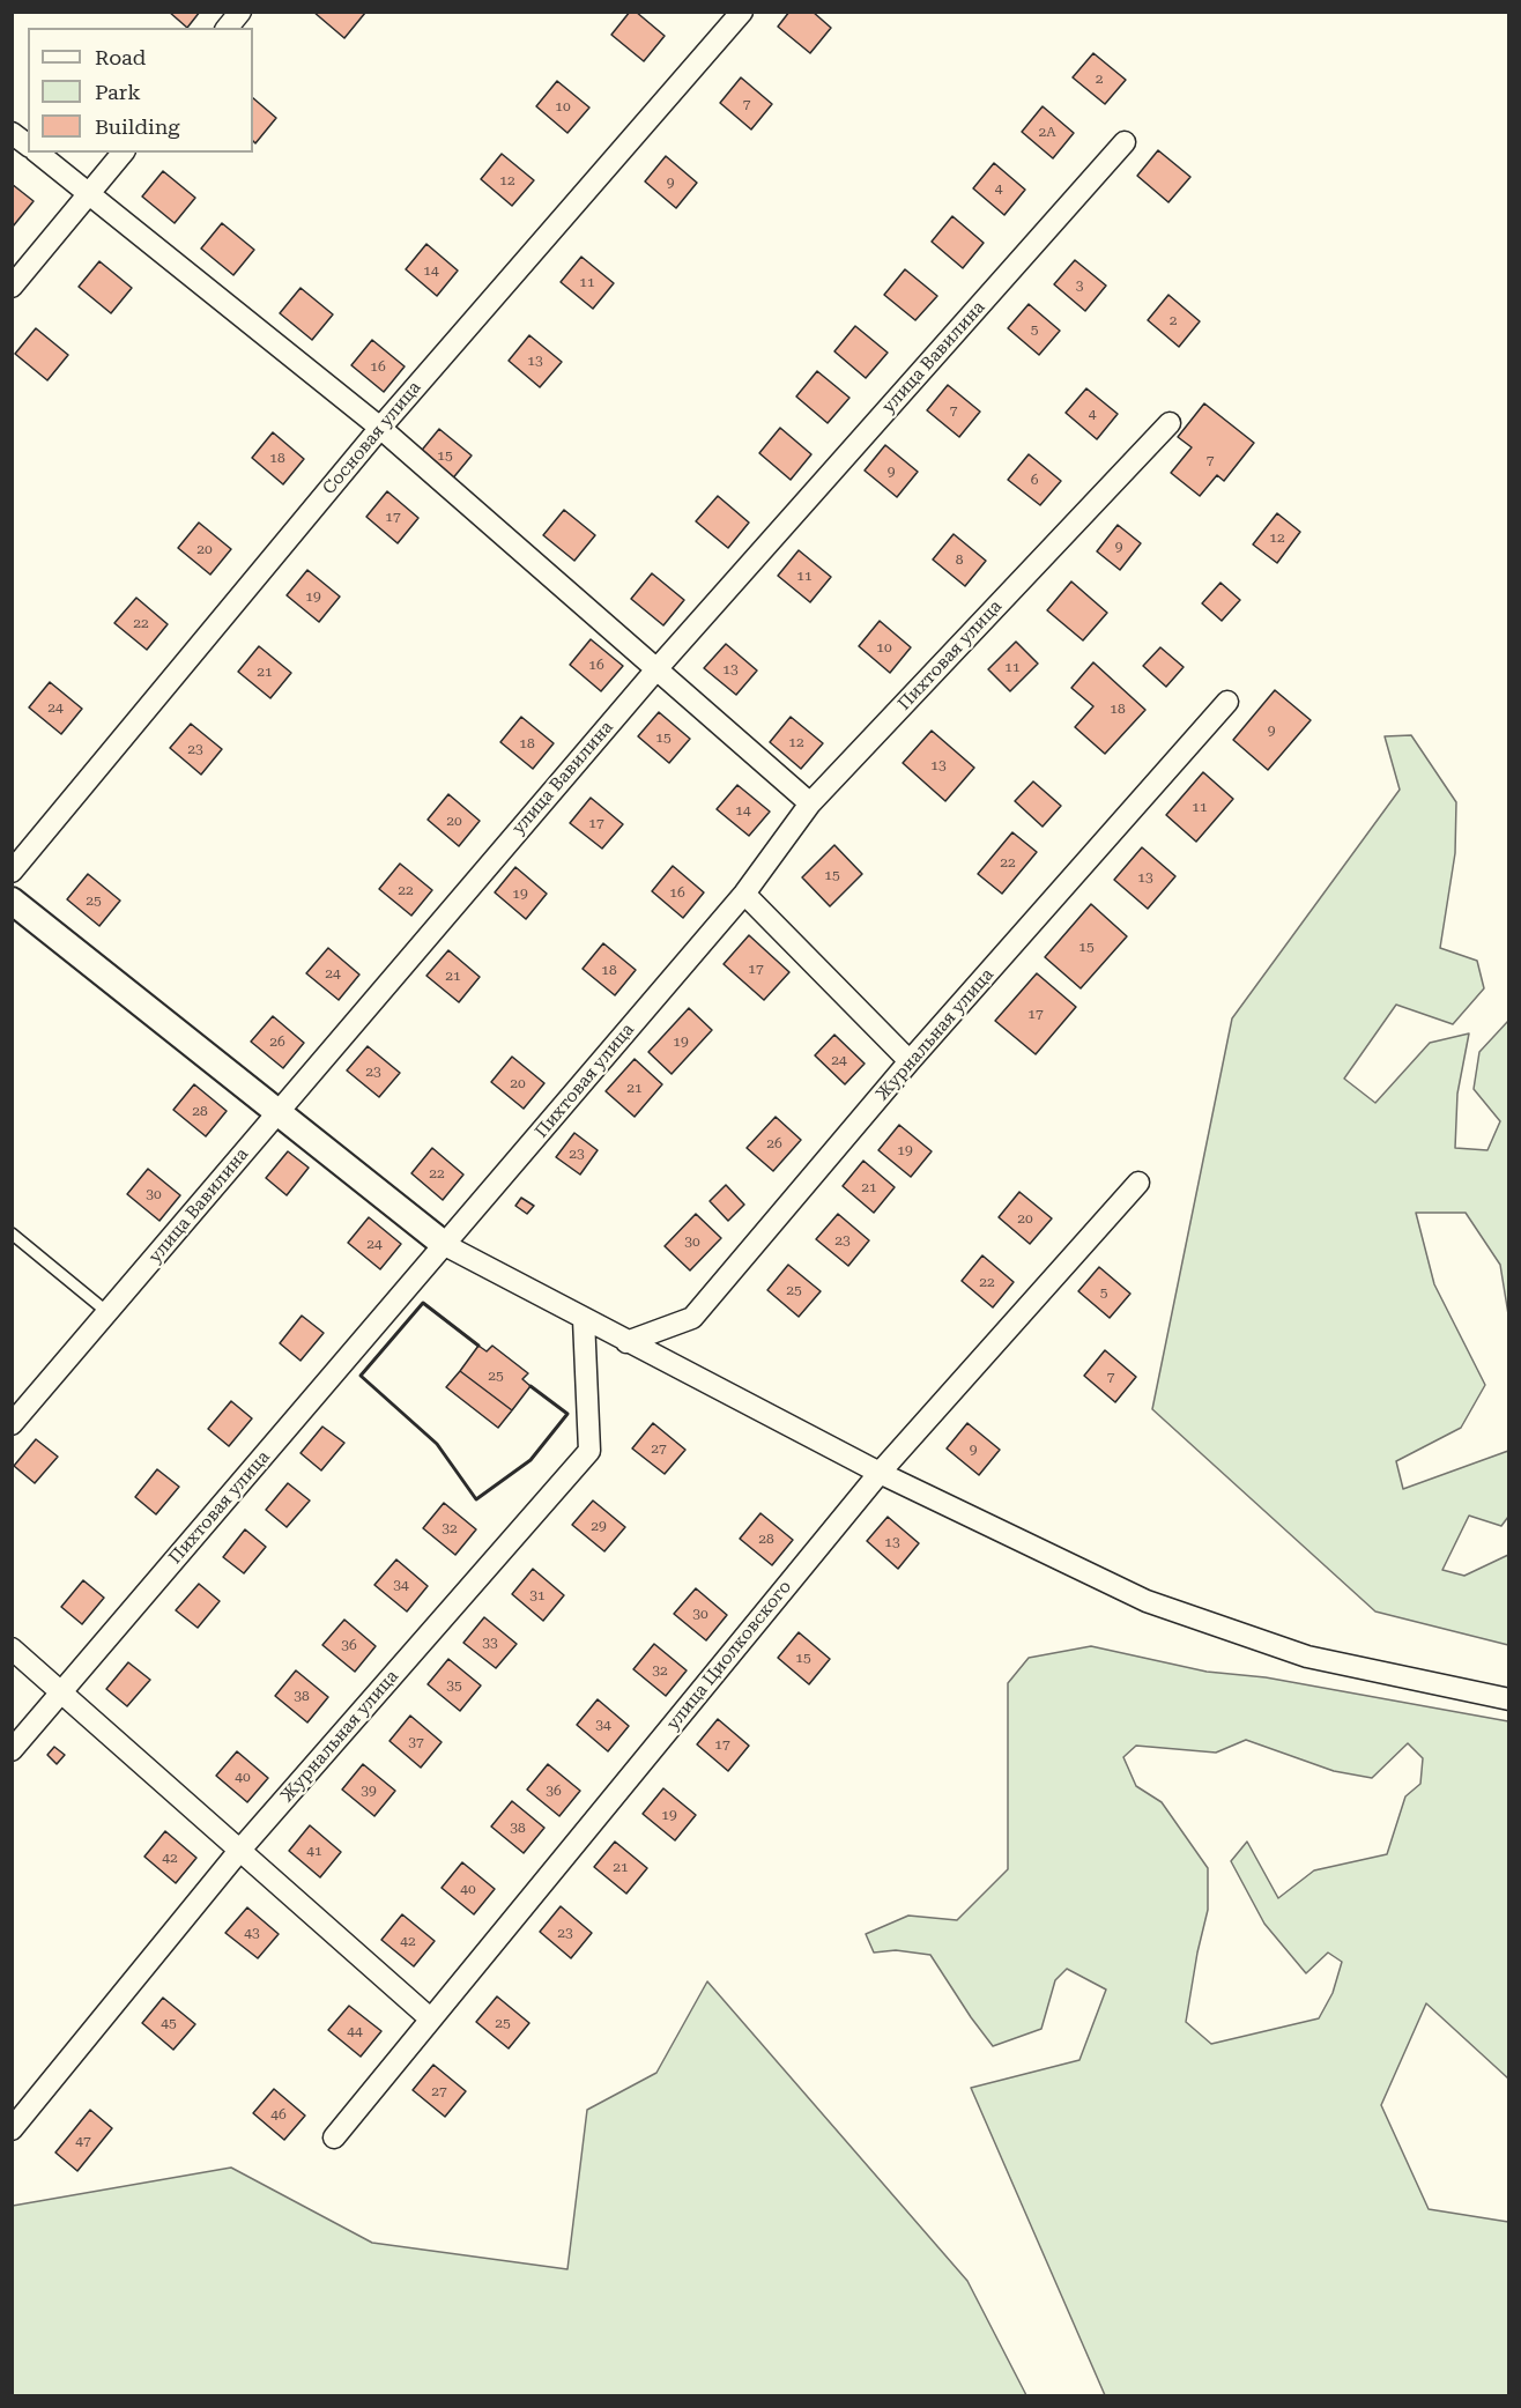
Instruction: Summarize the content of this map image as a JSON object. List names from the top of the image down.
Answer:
{
  "streets": {
    "street": [
      "улица Вавилина",
      "Сосновая улица",
      "Пихтовая улица",
      "Журнальная улица",
      "улица Циолковского"
    ]
  },
  "house_numbers": [
    "2",
    "7",
    "10",
    "2А",
    "12",
    "9",
    "4",
    "14",
    "11",
    "3",
    "2",
    "5",
    "13",
    "16",
    "7",
    "4",
    "15",
    "18",
    "7",
    "9",
    "6",
    "17",
    "12",
    "9",
    "20",
    "8",
    "11",
    "19",
    "22",
    "10",
    "16",
    "11",
    "13",
    "21",
    "24",
    "18",
    "9",
    "15",
    "12",
    "18",
    "23",
    "13",
    "11",
    "14",
    "20",
    "17",
    "22",
    "15",
    "13",
    "22",
    "16",
    "19",
    "25",
    "15",
    "17",
    "18",
    "24",
    "21",
    "17",
    "26",
    "19",
    "24",
    "23",
    "20",
    "21",
    "28",
    "26",
    "19",
    "23",
    "22",
    "21",
    "30",
    "20",
    "23",
    "30",
    "24",
    "22",
    "25",
    "5",
    "25",
    "7",
    "27",
    "9",
    "29",
    "32",
    "28",
    "13",
    "34",
    "31",
    "30",
    "33",
    "36",
    "15",
    "32",
    "35",
    "38",
    "34",
    "37",
    "17",
    "40",
    "39",
    "36",
    "19",
    "38",
    "41",
    "42",
    "21",
    "40",
    "43",
    "23",
    "42",
    "45",
    "25",
    "44",
    "27",
    "46",
    "47"
  ],
  "legend": ["Road", "Park", "Building"]
}
